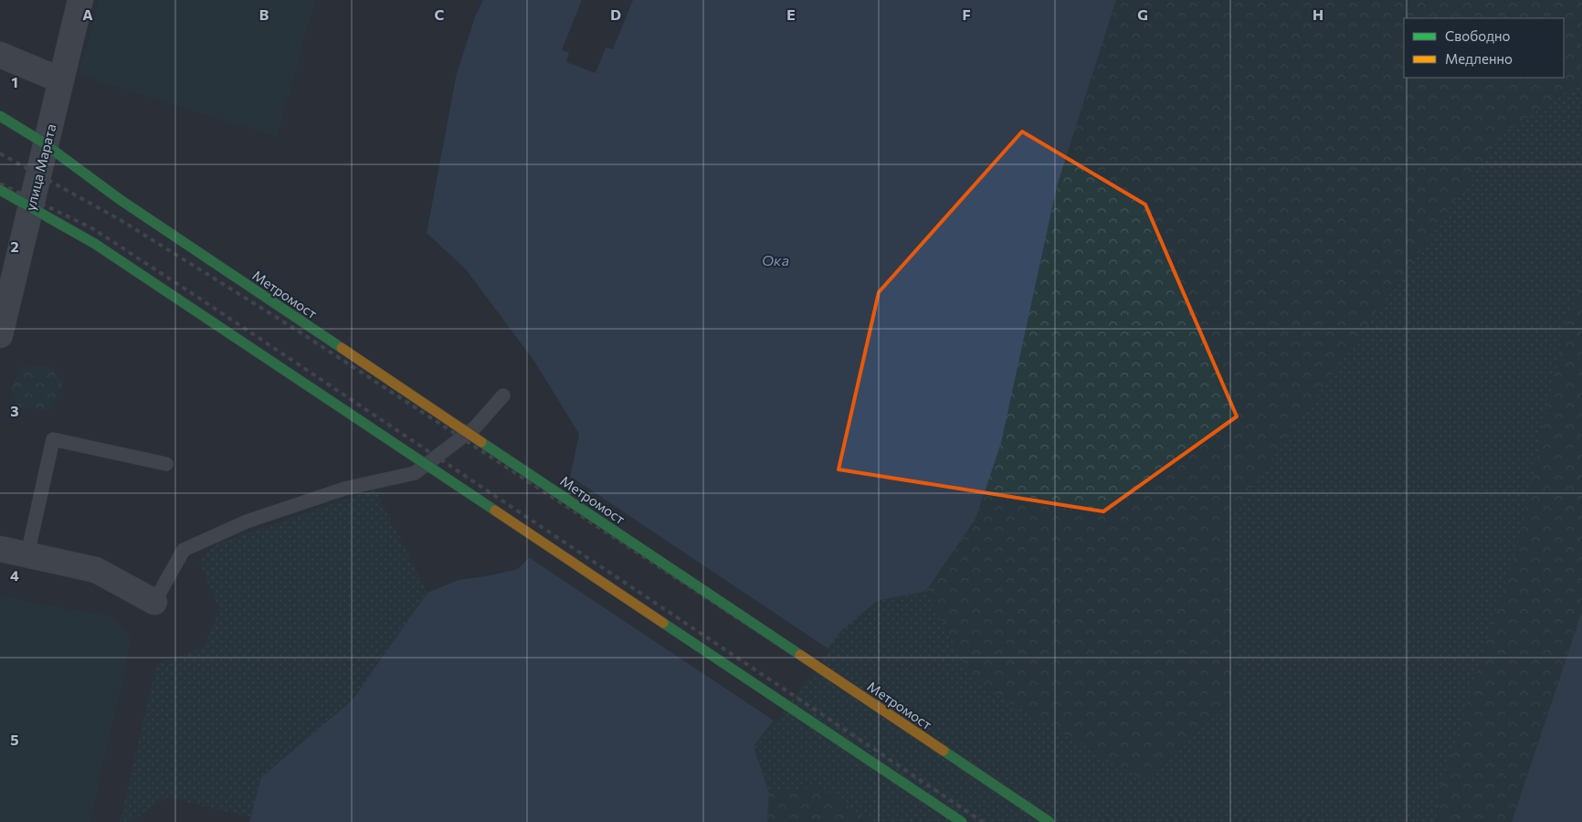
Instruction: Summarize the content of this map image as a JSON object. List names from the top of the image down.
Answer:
{
  "streets": {
    "main road": ["Метромост"],
    "street": ["улица Марата"]
  },
  "water": ["Ока"],
  "legend": ["Свободно", "Медленно"],
  "grid": {
    "columns": [
      "A",
      "B",
      "C",
      "D",
      "E",
      "F",
      "G",
      "H"
    ],
    "rows": [
      "1",
      "2",
      "3",
      "4",
      "5"
    ]
  }
}
